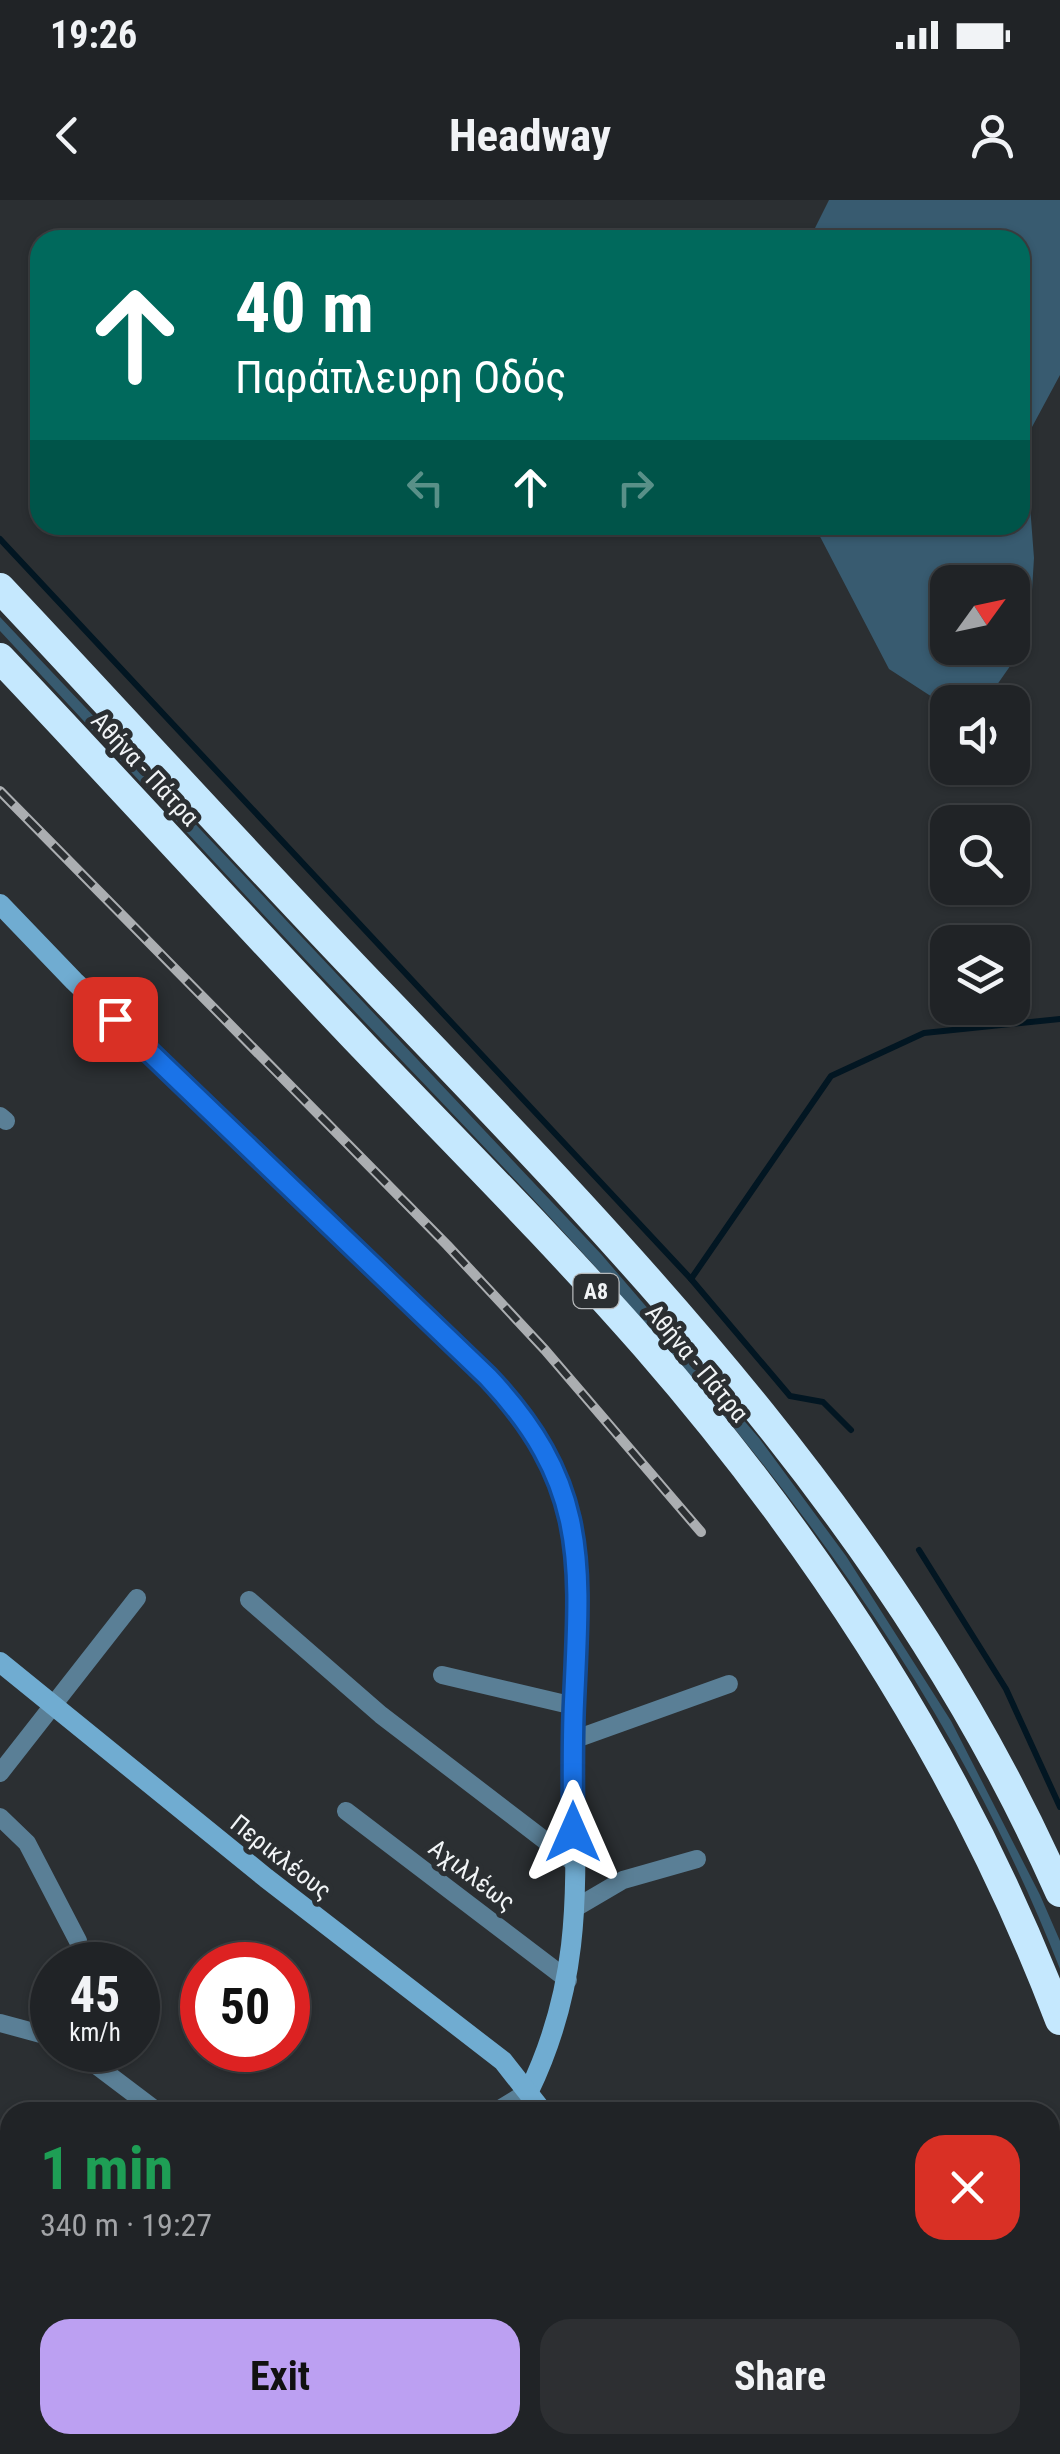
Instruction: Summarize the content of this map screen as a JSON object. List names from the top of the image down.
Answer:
{
  "streets": {
    "highway": ["Αθήνα - Πάτρα", "Α8"],
    "main road": ["Περικλέους"],
    "street": ["Αχιλλέως"]
  },
  "north": "top right",
  "page": {
    "status": "19:26",
    "header": "Headway",
    "turn": ["40 m", "Παράπλευρη Οδός"],
    "speed": "45 km/h",
    "limit": "50",
    "heading": ["1 min", "340 m · 19:27"],
    "buttons": ["Exit", "Share"]
  }
}
